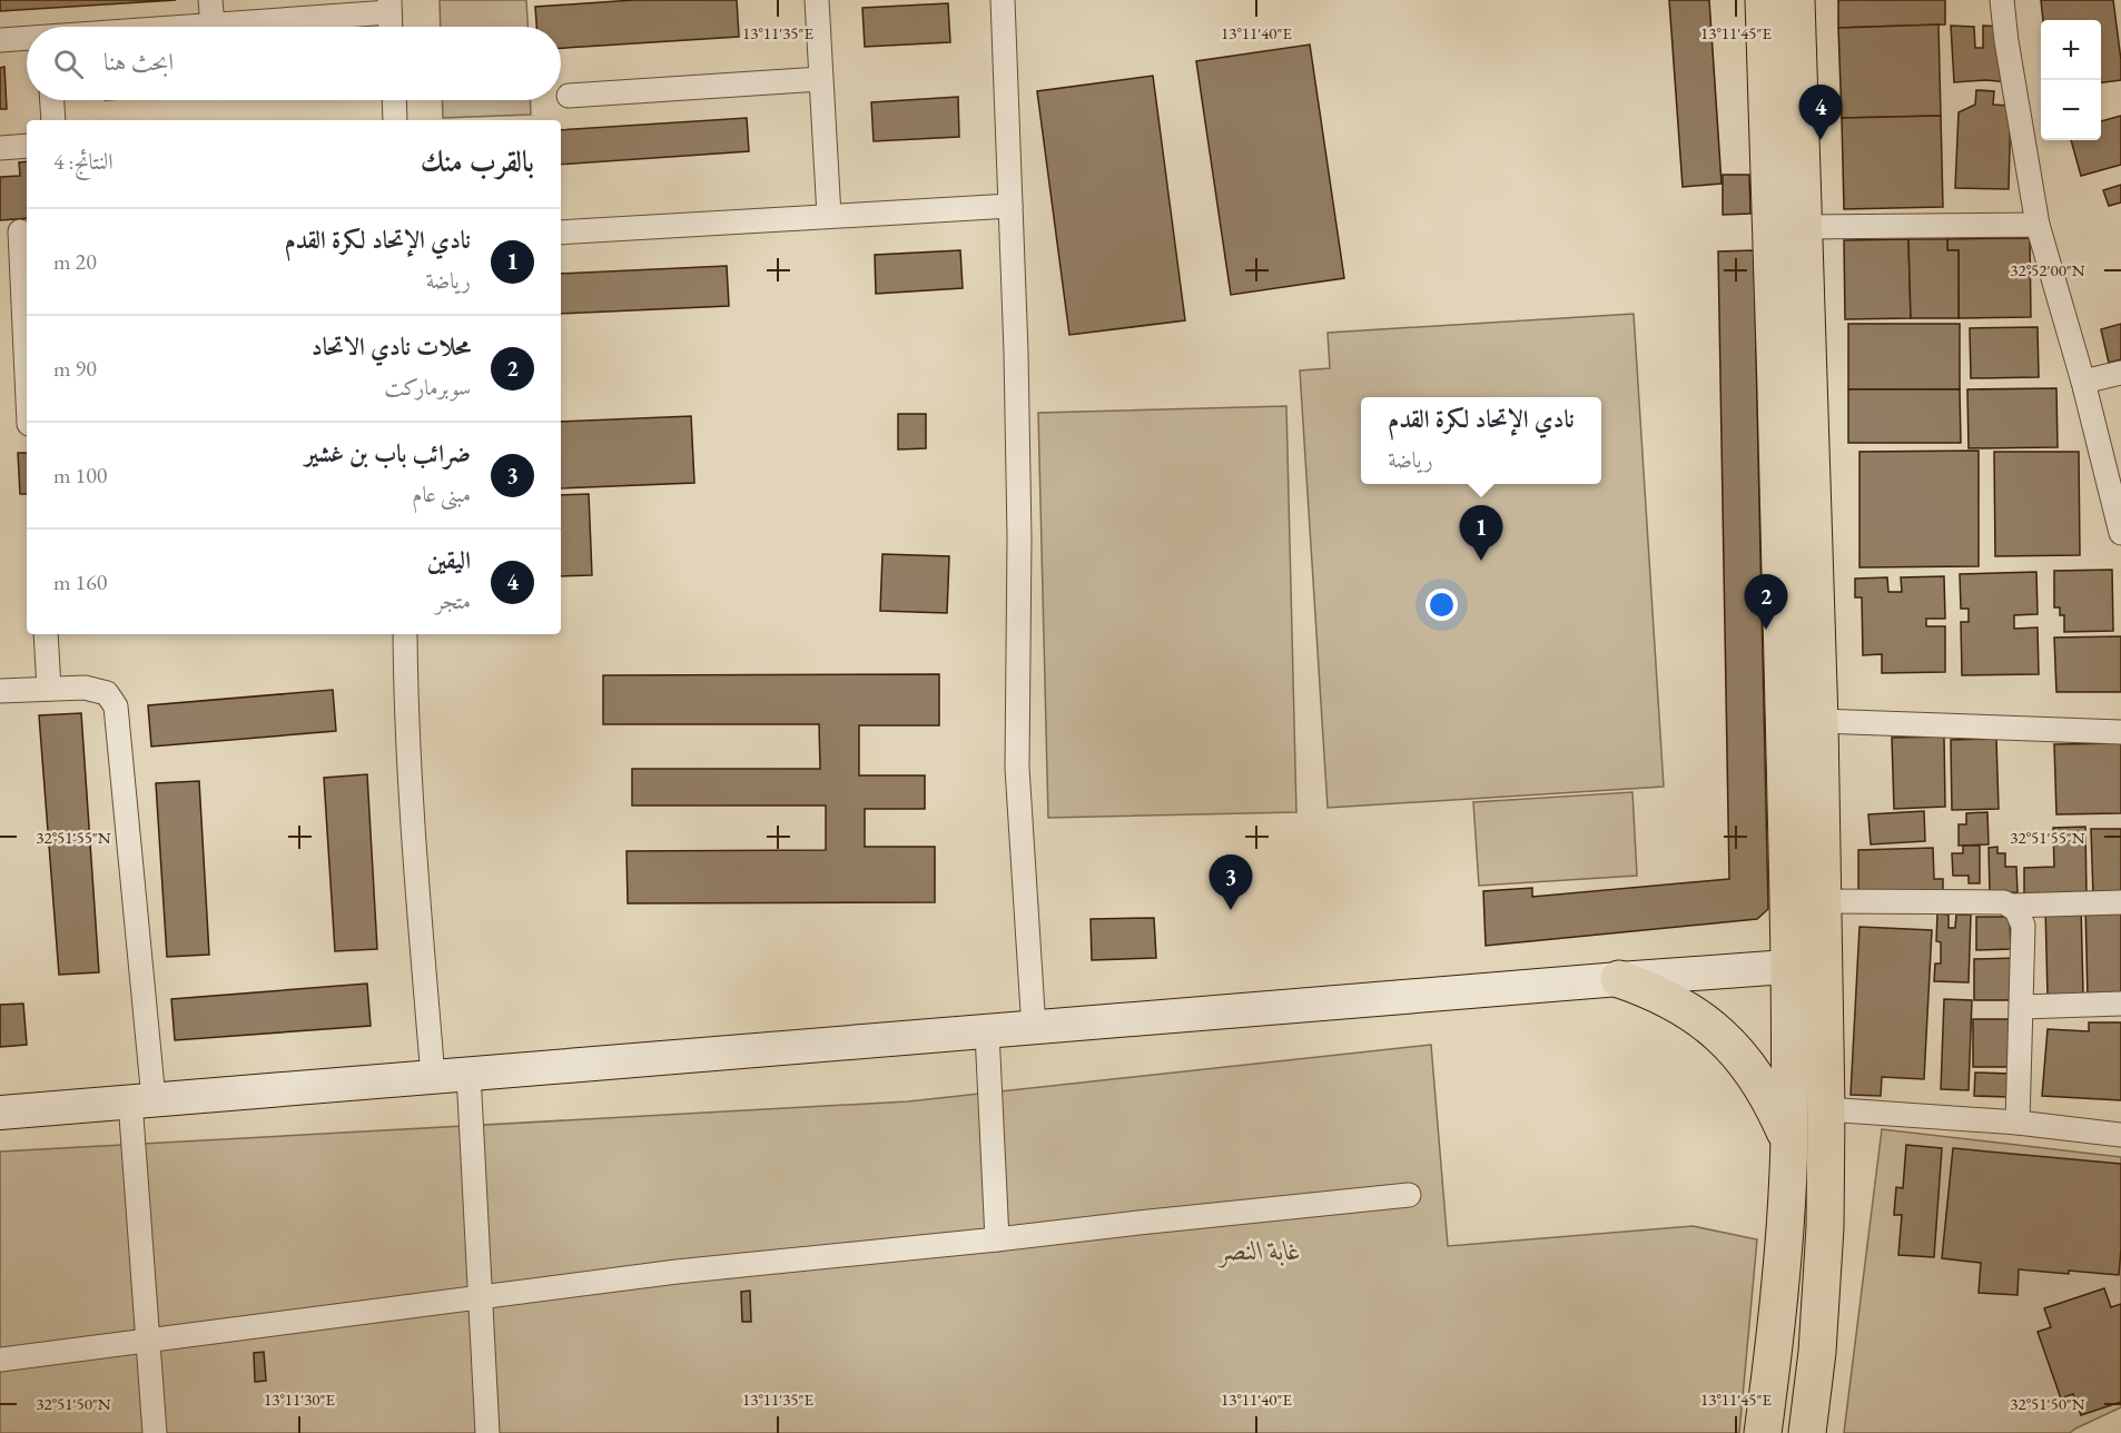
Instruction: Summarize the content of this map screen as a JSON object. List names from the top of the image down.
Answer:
{
  "parks": ["غابة النصر"],
  "page": {
    "map_buttons": ["+", "−"],
    "search": "ابحث هنا",
    "pins": [
      "4",
      "1",
      "2",
      "3"
    ],
    "heading": ["بالقرب منك", "النتائج: 4"],
    "list": [
      {
        "mark": "1",
        "name": "نادي الإتحاد لكرة القدم",
        "note": "رياضة",
        "value": "20 m"
      },
      {
        "mark": "2",
        "name": "محلات نادي الاتحاد",
        "note": "سوبرماركت",
        "value": "90 m"
      },
      {
        "mark": "3",
        "name": "ضرائب باب بن غشير",
        "note": "مبنى عام",
        "value": "100 m"
      },
      {
        "mark": "4",
        "name": "اليقين",
        "note": "متجر",
        "value": "160 m"
      }
    ],
    "popup": ["نادي الإتحاد لكرة القدم", "رياضة"]
  },
  "coordinates": [
    "13°11'35\"E",
    "13°11'40\"E",
    "13°11'45\"E",
    "32°52'00\"N",
    "32°51'55\"N",
    "13°11'30\"E",
    "32°51'50\"N"
  ]
}
